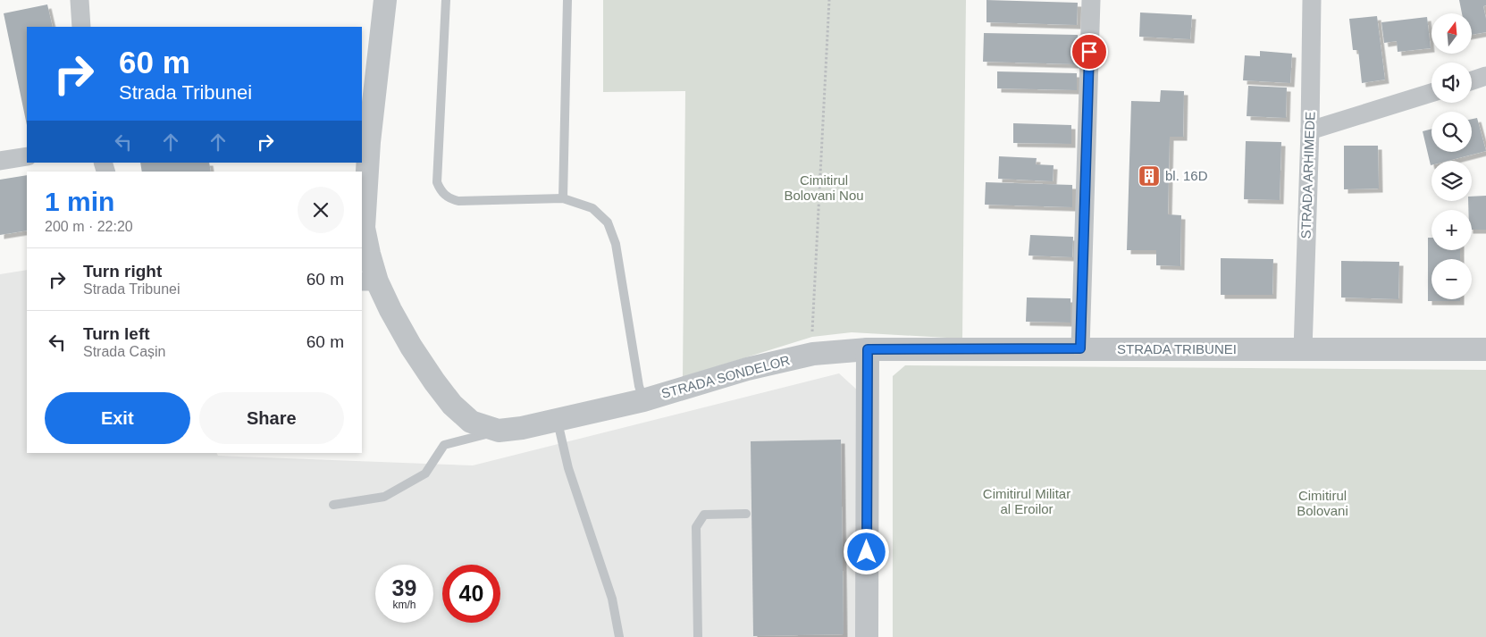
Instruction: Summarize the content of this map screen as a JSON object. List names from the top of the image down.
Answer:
{
  "streets": {
    "street": ["STRADA ARHIMEDE", "STRADA TRIBUNEI", "STRADA SONDELOR"]
  },
  "crossings": [
    ["STRADA ARHIMEDE", "STRADA TRIBUNEI"],
    ["STRADA TRIBUNEI", "STRADA SONDELOR"]
  ],
  "parks": ["Cimitirul Bolovani Nou", "Cimitirul Militar al Eroilor", "Cimitirul Bolovani"],
  "places": {
    "building": ["bl. 16D"]
  },
  "north": "top",
  "page": {
    "map_buttons": ["+", "−"],
    "turn": ["60 m", "Strada Tribunei"],
    "heading": ["1 min", "200 m · 22:20"],
    "list": [
      {
        "name": "Turn right",
        "note": "Strada Tribunei",
        "value": "60 m"
      },
      {
        "name": "Turn left",
        "note": "Strada Cașin",
        "value": "60 m"
      }
    ],
    "buttons": ["Exit", "Share"],
    "speed": "39 km/h",
    "limit": "40"
  }
}
